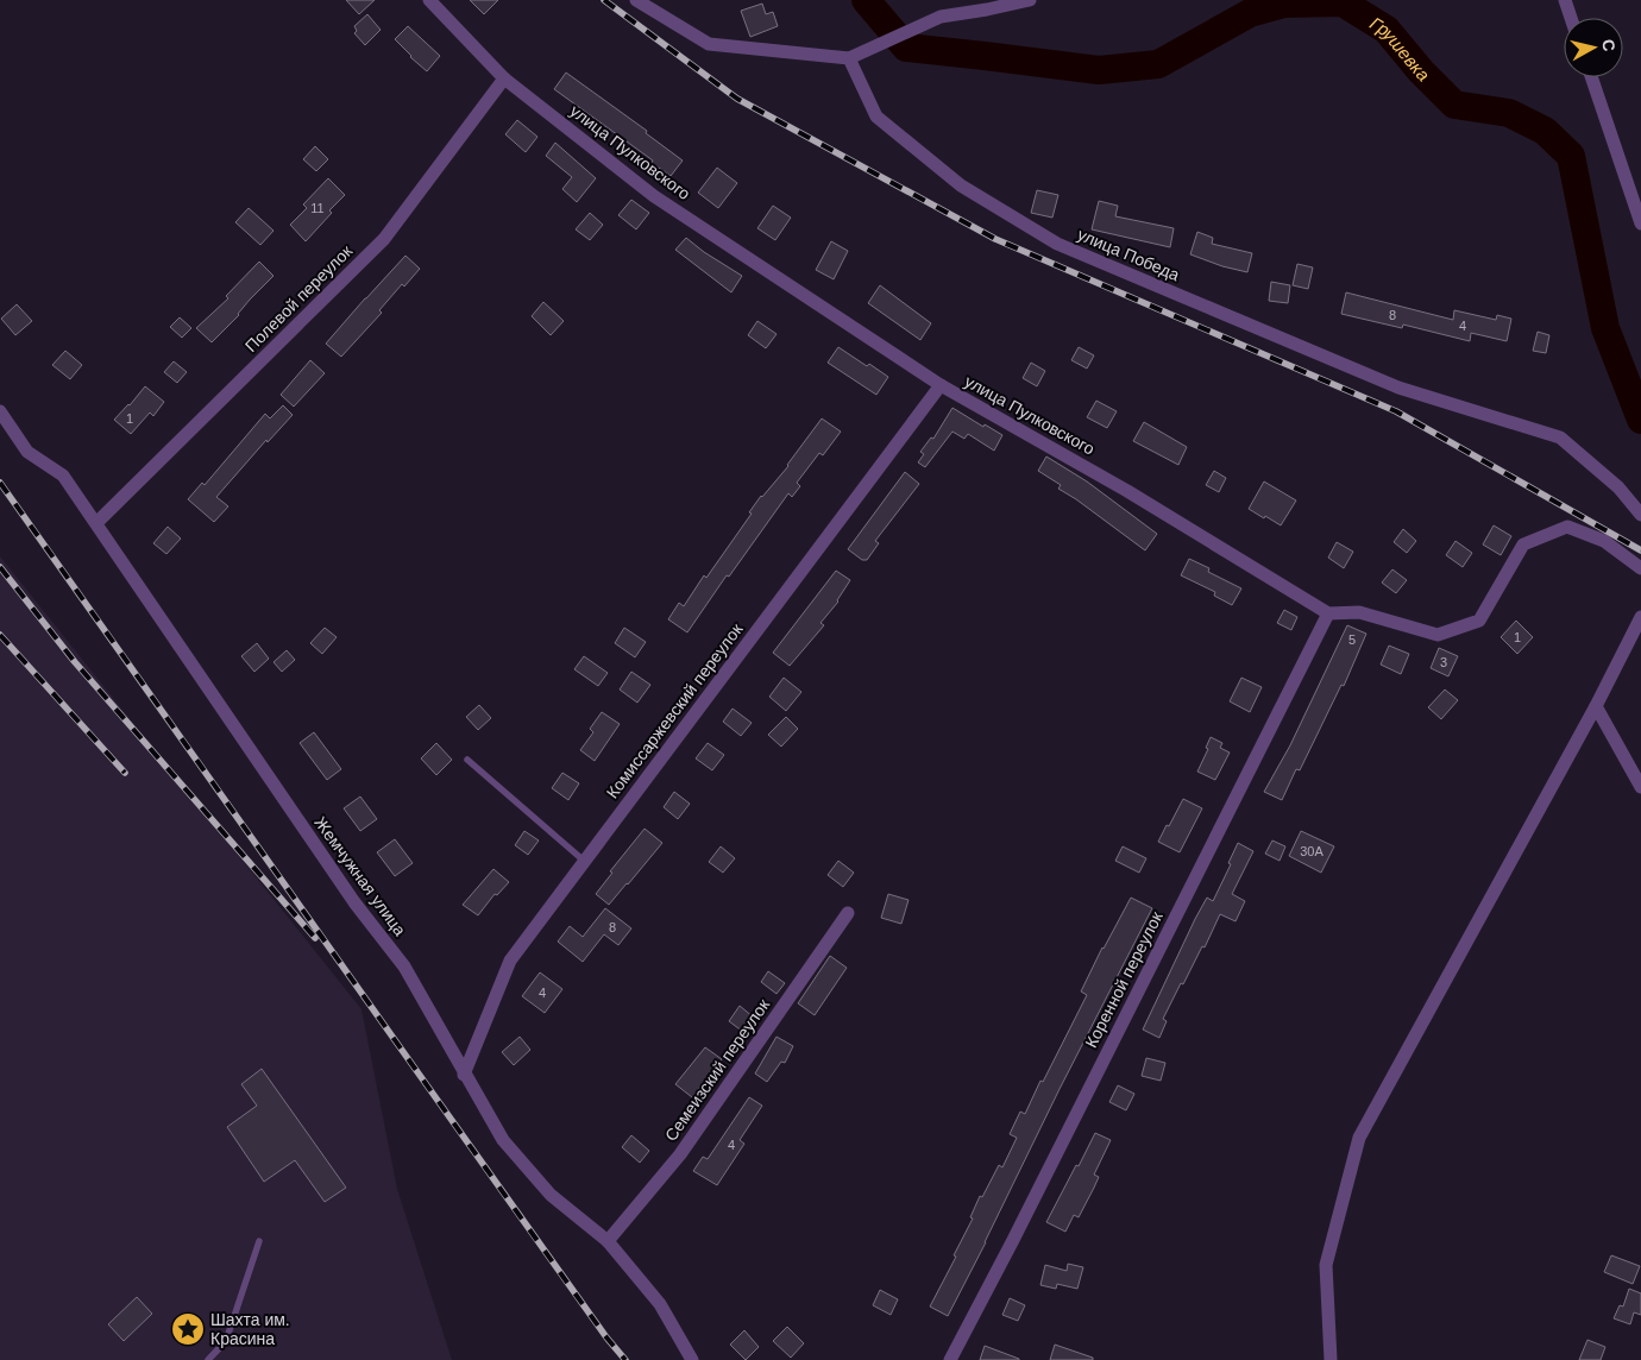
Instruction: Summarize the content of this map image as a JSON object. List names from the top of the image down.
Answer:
{
  "streets": {
    "street": [
      "улица Пулковского",
      "улица Победа",
      "Полевой переулок",
      "Комиссаржевский переулок",
      "Жемчужная улица",
      "Коренной переулок",
      "Семеизский переулок"
    ]
  },
  "crossings": [
    ["улица Пулковского", "Полевой переулок"],
    ["улица Пулковского", "Комиссаржевский переулок"],
    ["улица Пулковского", "Коренной переулок"],
    ["Полевой переулок", "Жемчужная улица"],
    ["Комиссаржевский переулок", "Жемчужная улица"],
    ["Жемчужная улица", "Семеизский переулок"]
  ],
  "water": ["Грушевка"],
  "places": {
    "place": ["Шахта им. Красина"]
  },
  "house_numbers": [
    "11",
    "8",
    "4",
    "1",
    "1",
    "5",
    "3",
    "30А",
    "8",
    "4",
    "4"
  ],
  "north": "right"
}
